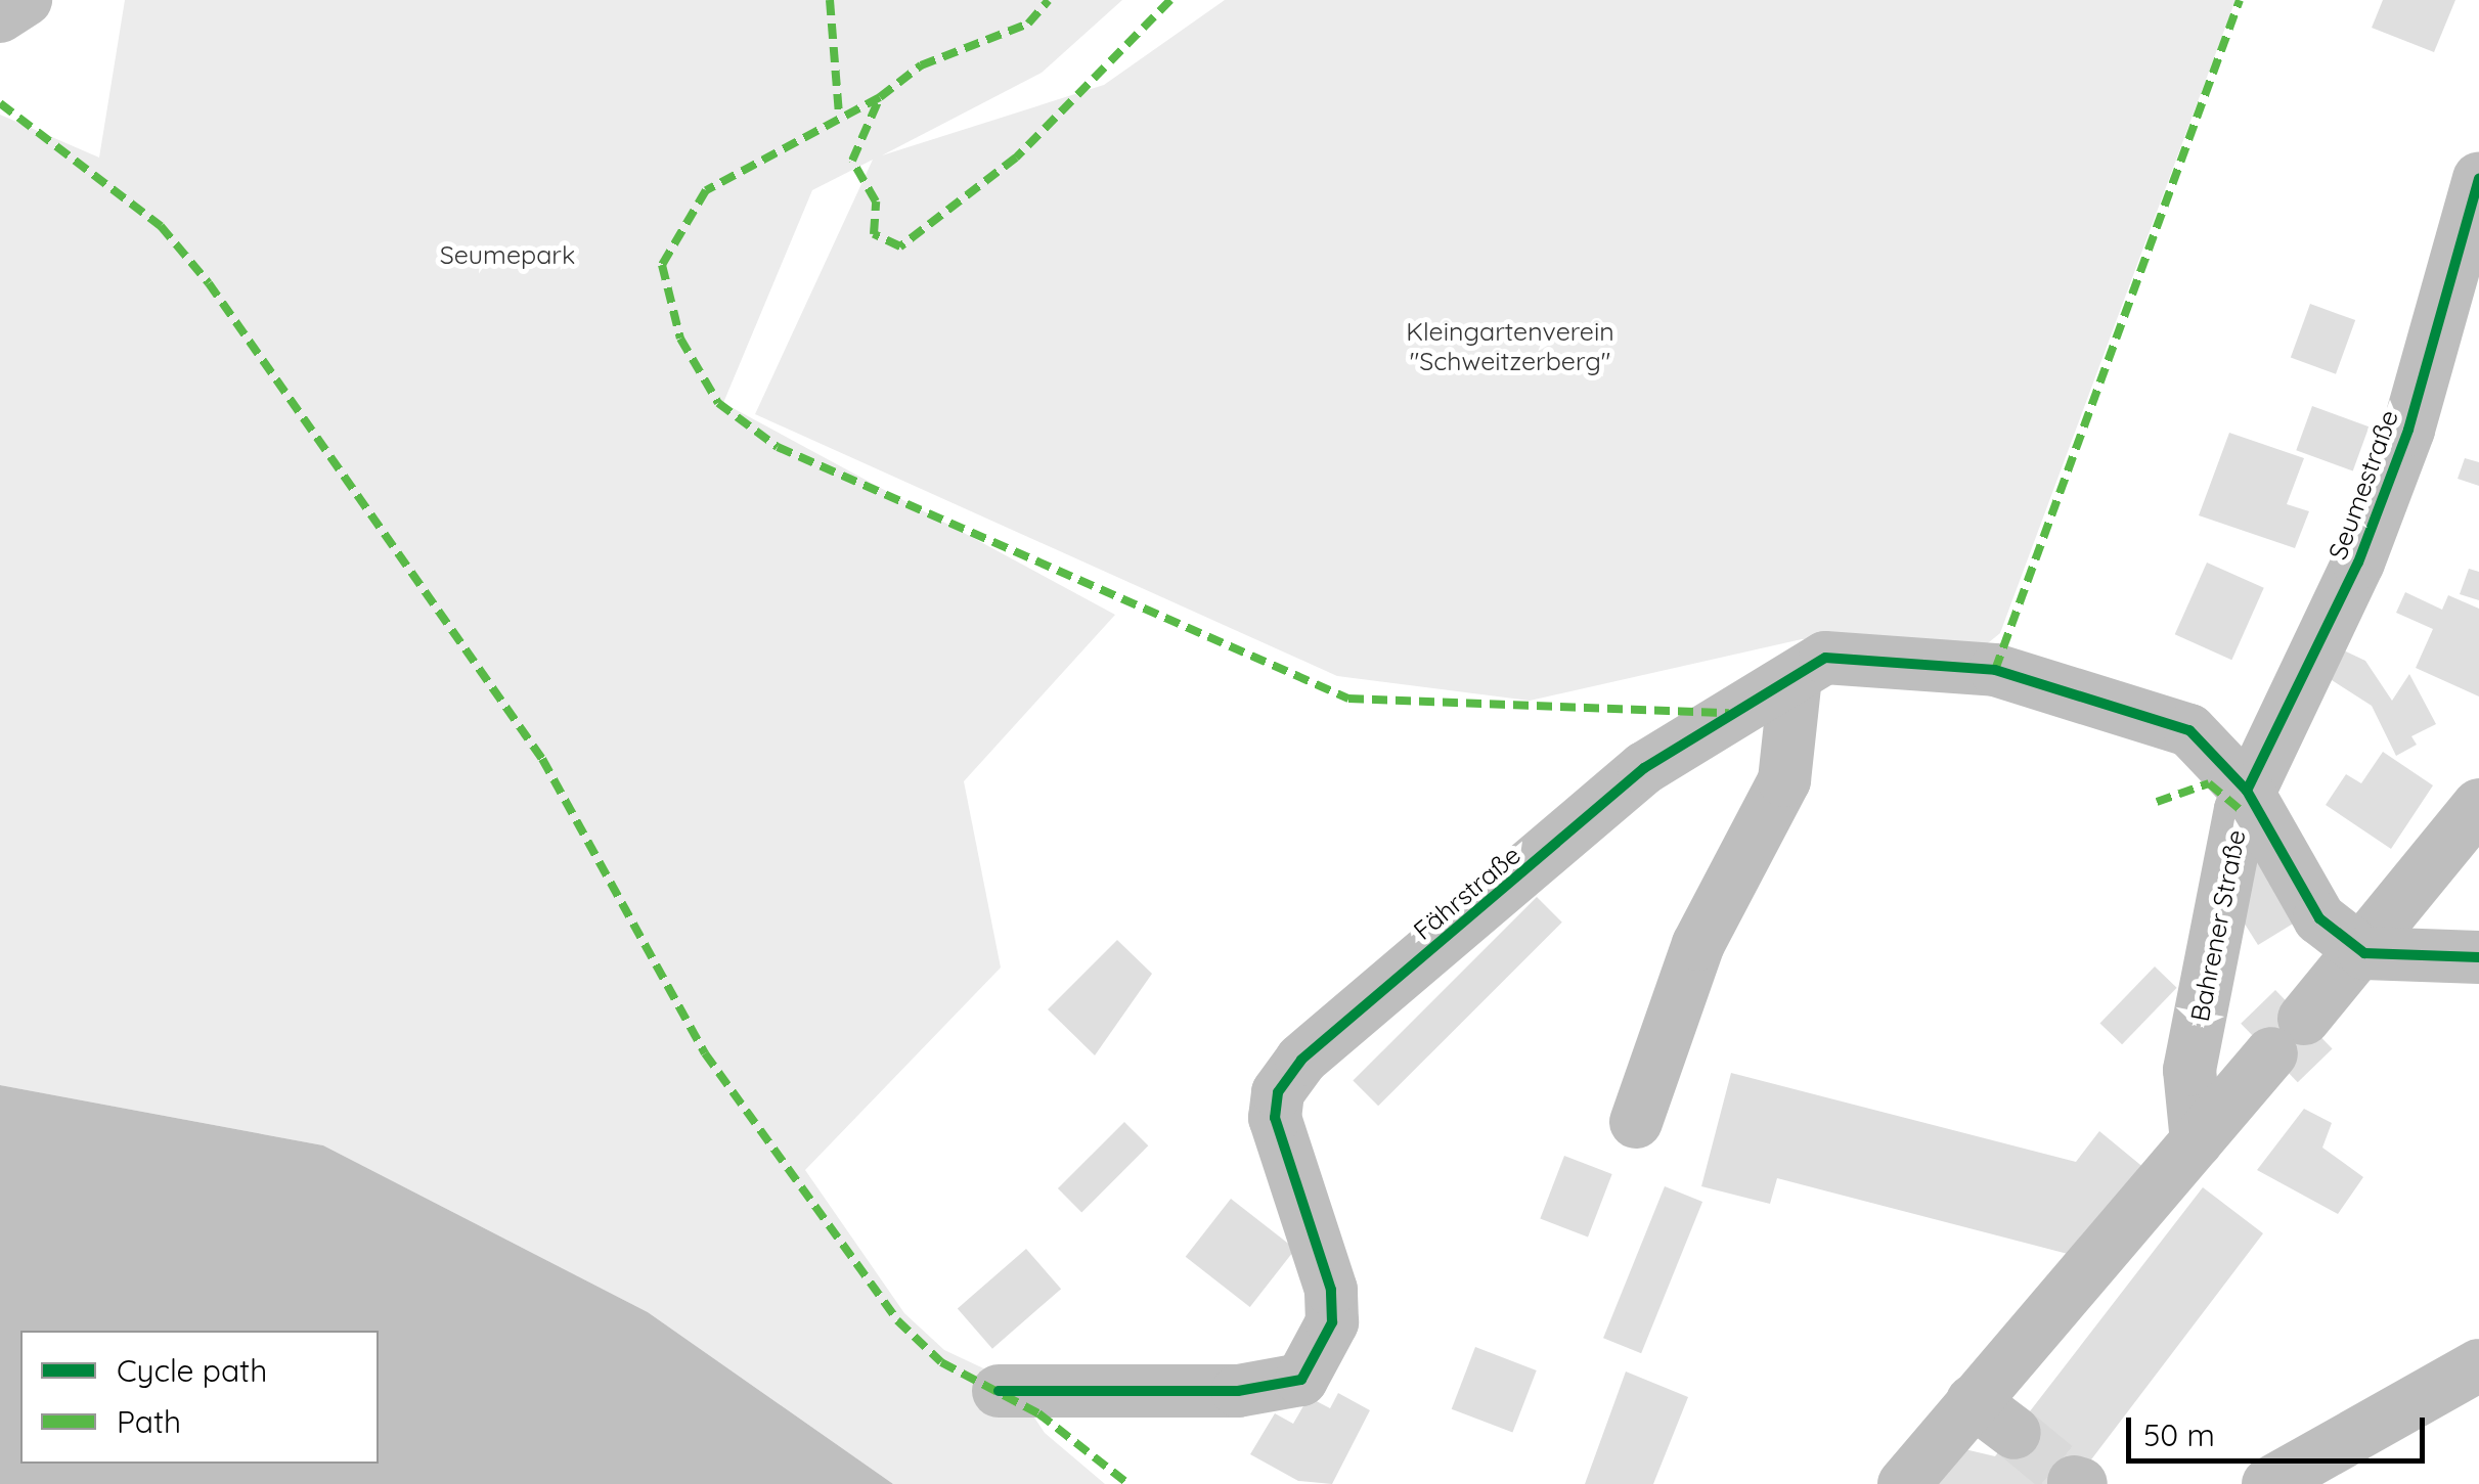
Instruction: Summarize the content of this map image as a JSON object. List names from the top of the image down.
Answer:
{
  "streets": {
    "street": ["Seumestraße", "Fährstraße", "Bahrener Straße"]
  },
  "crossings": [
    ["Seumestraße", "Fährstraße"],
    ["Seumestraße", "Bahrener Straße"],
    ["Fährstraße", "Bahrener Straße"]
  ],
  "parks": ["Seumepark", "Kleingartenverein \"Schweitzerberg\""],
  "legend": ["Cycle path", "Path"],
  "scale_bar": "50 m"
}
